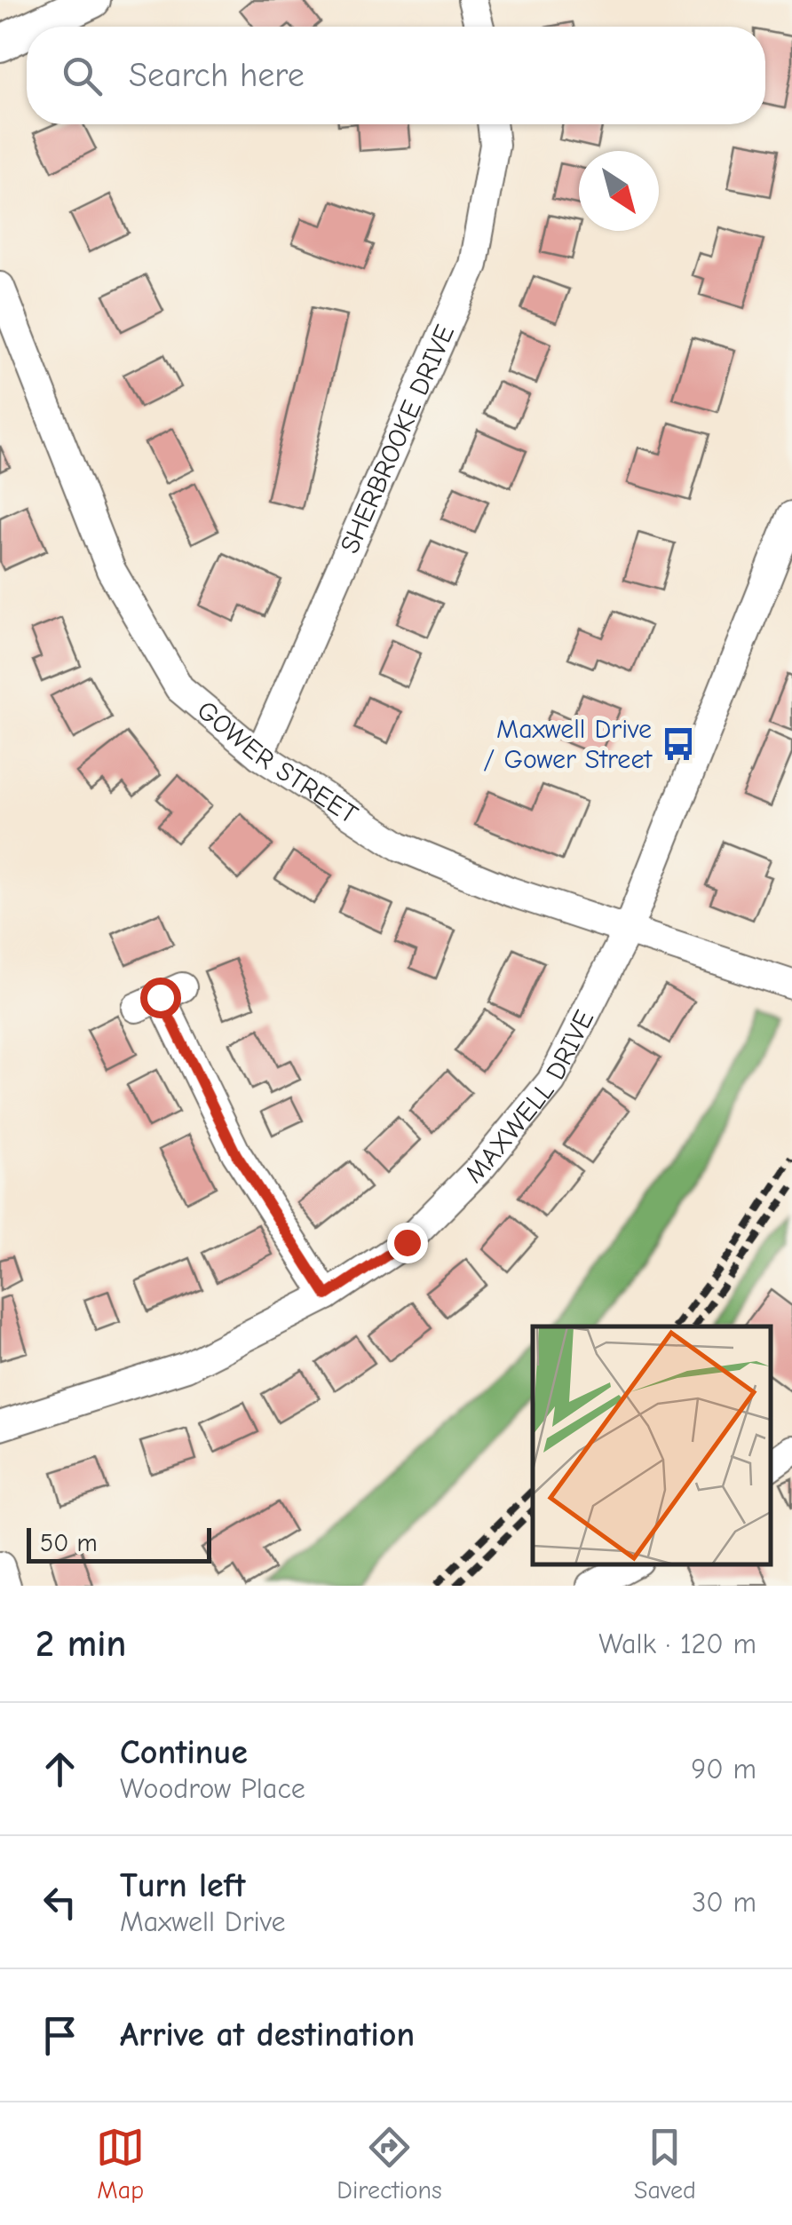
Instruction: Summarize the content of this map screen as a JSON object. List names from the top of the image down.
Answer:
{
  "streets": {
    "street": ["SHERBROOKE DRIVE", "GOWER STREET", "MAXWELL DRIVE"]
  },
  "crossings": [
    ["SHERBROOKE DRIVE", "GOWER STREET"],
    ["GOWER STREET", "MAXWELL DRIVE"]
  ],
  "places": {
    "bus stop": ["Maxwell Drive / Gower Street"]
  },
  "scale_bar": "50 m",
  "north": "bottom right",
  "page": {
    "search": "Search here",
    "scale": "50 m",
    "heading": ["2 min", "Walk · 120 m"],
    "list": [
      ["Continue", "Woodrow Place", "90 m"],
      ["Turn left", "Maxwell Drive", "30 m"],
      "Arrive at destination"
    ],
    "nav": ["Map", "Directions", "Saved"]
  }
}
